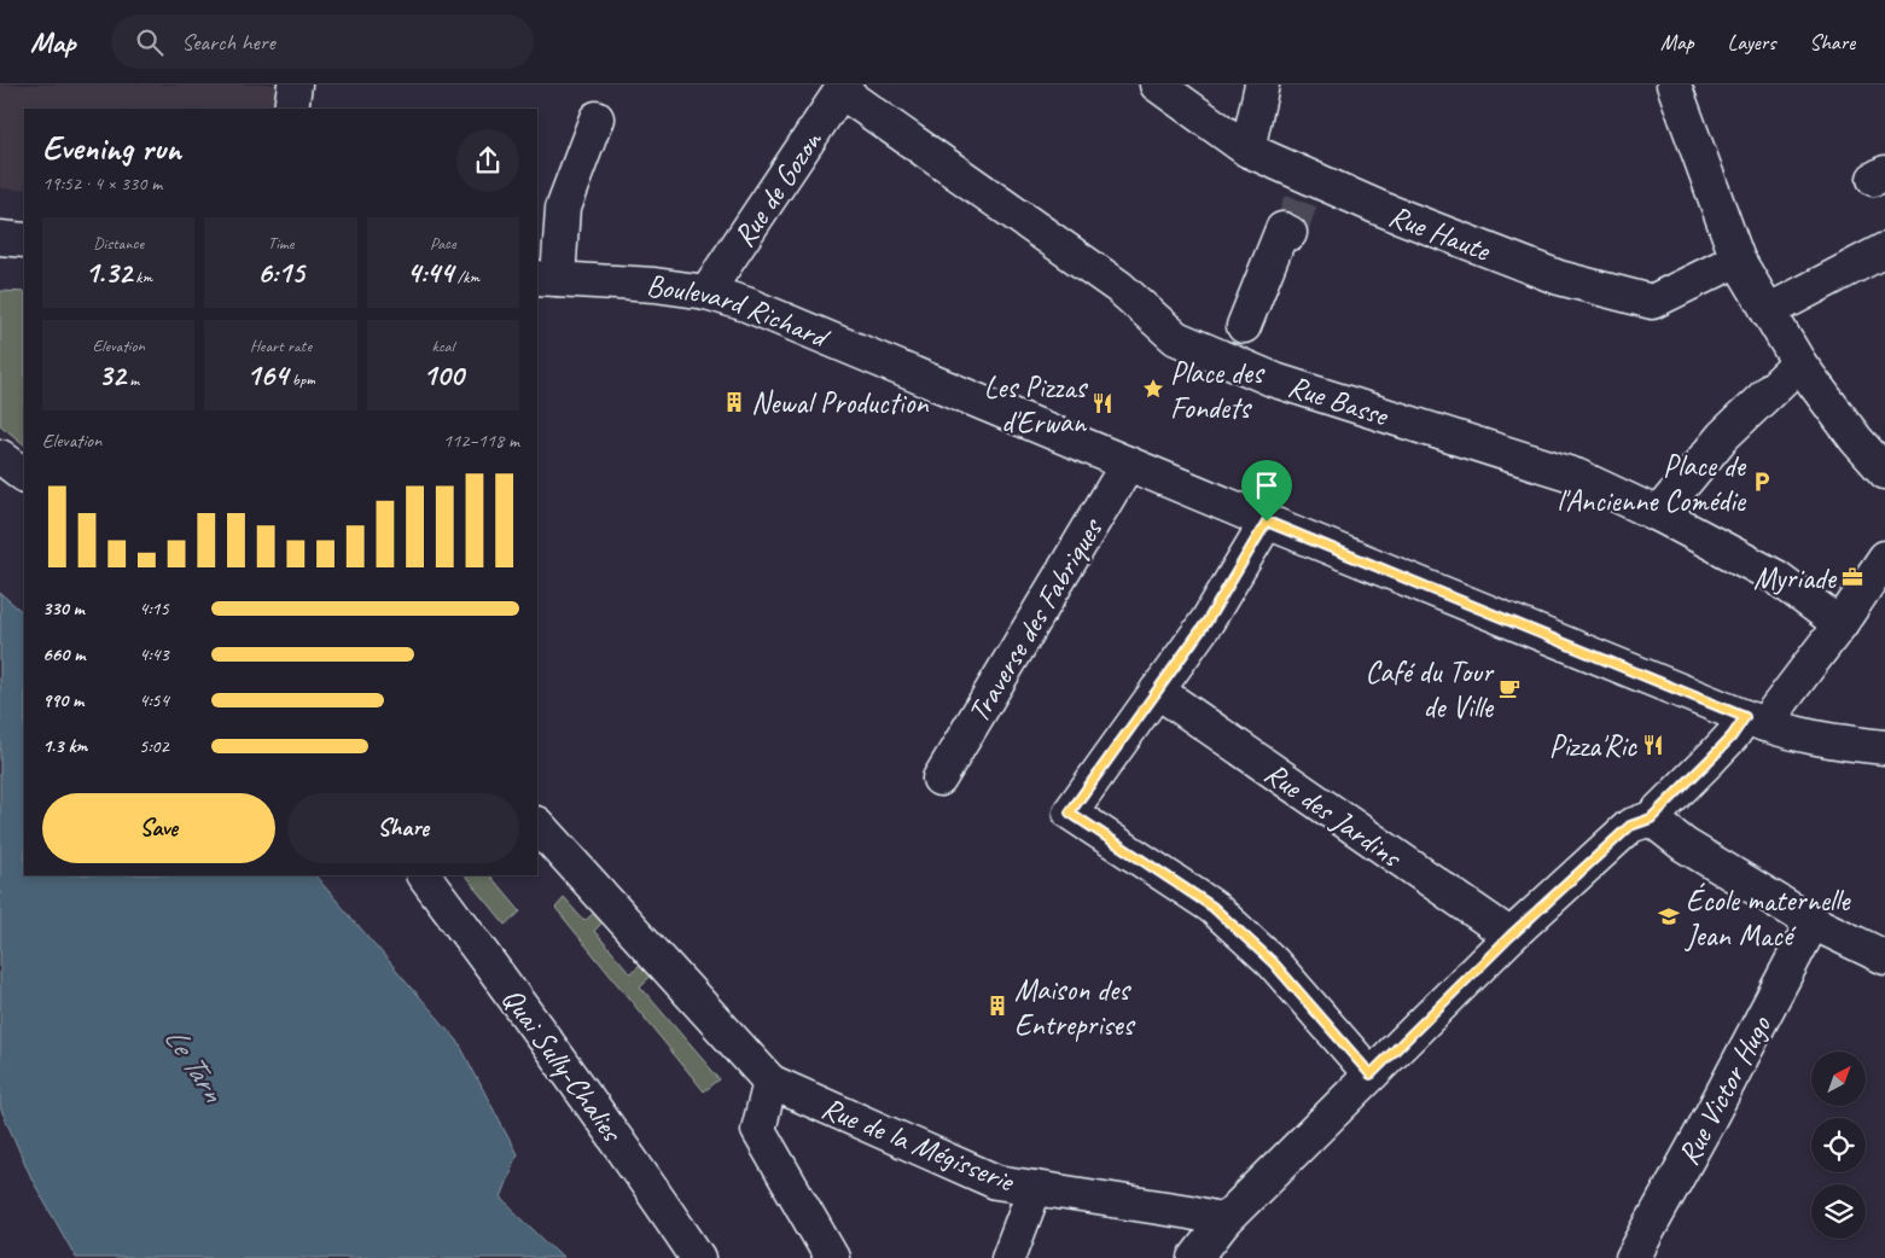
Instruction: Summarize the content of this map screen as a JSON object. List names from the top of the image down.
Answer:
{
  "streets": {
    "street": [
      "Rue de Gozon",
      "Rue Haute",
      "Boulevard Richard",
      "Rue Basse",
      "Traverse des Fabriques",
      "Rue des Jardins",
      "Quai Sully-Chalies",
      "Rue Victor Hugo",
      "Rue de la Mégisserie"
    ]
  },
  "crossings": [
    ["Rue de Gozon", "Boulevard Richard"],
    ["Rue de Gozon", "Rue Basse"],
    ["Boulevard Richard", "Traverse des Fabriques"]
  ],
  "water": ["Le Tarn"],
  "places": {
    "place": ["Place des Fondets"],
    "building": ["Newal Production", "Maison des Entreprises"],
    "restaurant": ["Les Pizzas d'Erwan", "Pizza'Ric"],
    "parking": ["Place de l'Ancienne Comédie"],
    "office": ["Myriade"],
    "cafe": ["Café du Tour de Ville"],
    "school or university": ["École maternelle Jean Macé"]
  },
  "north": "top right",
  "page": {
    "header": "Map",
    "search": "Search here",
    "nav": ["Map", "Layers", "Share"],
    "heading": ["Evening run", "19:52 · 4 × 330 m"],
    "stats": [
      ["Distance", "1.32 km"],
      ["Time", "6:15"],
      ["Pace", "4:44 /km"],
      ["Elevation", "32 m"],
      ["Heart rate", "164 bpm"],
      ["kcal", "100"]
    ],
    "chart": ["Elevation", "112–118 m"],
    "list": [
      {
        "name": "330 m",
        "note": "4:15"
      },
      {
        "name": "660 m",
        "note": "4:43"
      },
      {
        "name": "990 m",
        "note": "4:54"
      },
      {
        "name": "1.3 km",
        "note": "5:02"
      }
    ],
    "buttons": ["Save", "Share"]
  }
}
